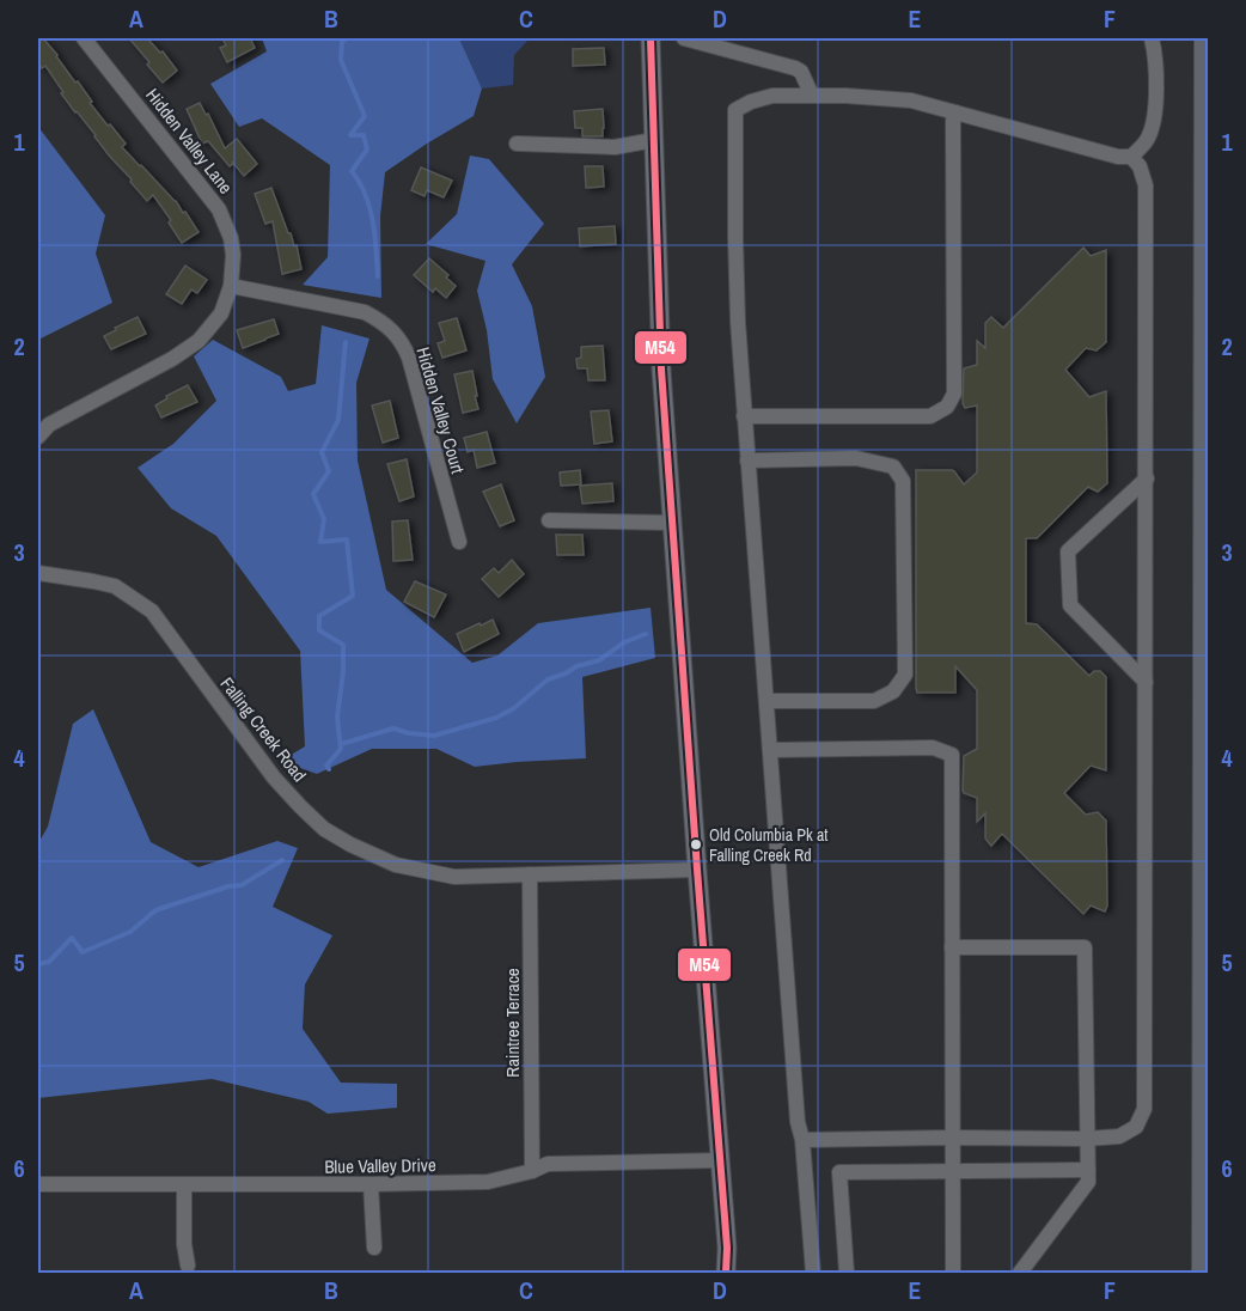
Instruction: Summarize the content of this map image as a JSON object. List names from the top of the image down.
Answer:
{
  "streets": {
    "street": [
      "Hidden Valley Lane",
      "Hidden Valley Court",
      "Falling Creek Road",
      "Raintree Terrace",
      "Blue Valley Drive"
    ]
  },
  "crossings": [
    ["Hidden Valley Lane", "Hidden Valley Court"],
    ["Falling Creek Road", "Raintree Terrace"],
    ["Raintree Terrace", "Blue Valley Drive"]
  ],
  "places": ["Old Columbia Pk at Falling Creek Rd"],
  "lines": ["transit line M54"],
  "grid": {
    "columns": [
      "A",
      "B",
      "C",
      "D",
      "E",
      "F"
    ],
    "rows": [
      "1",
      "2",
      "3",
      "4",
      "5",
      "6"
    ]
  }
}
